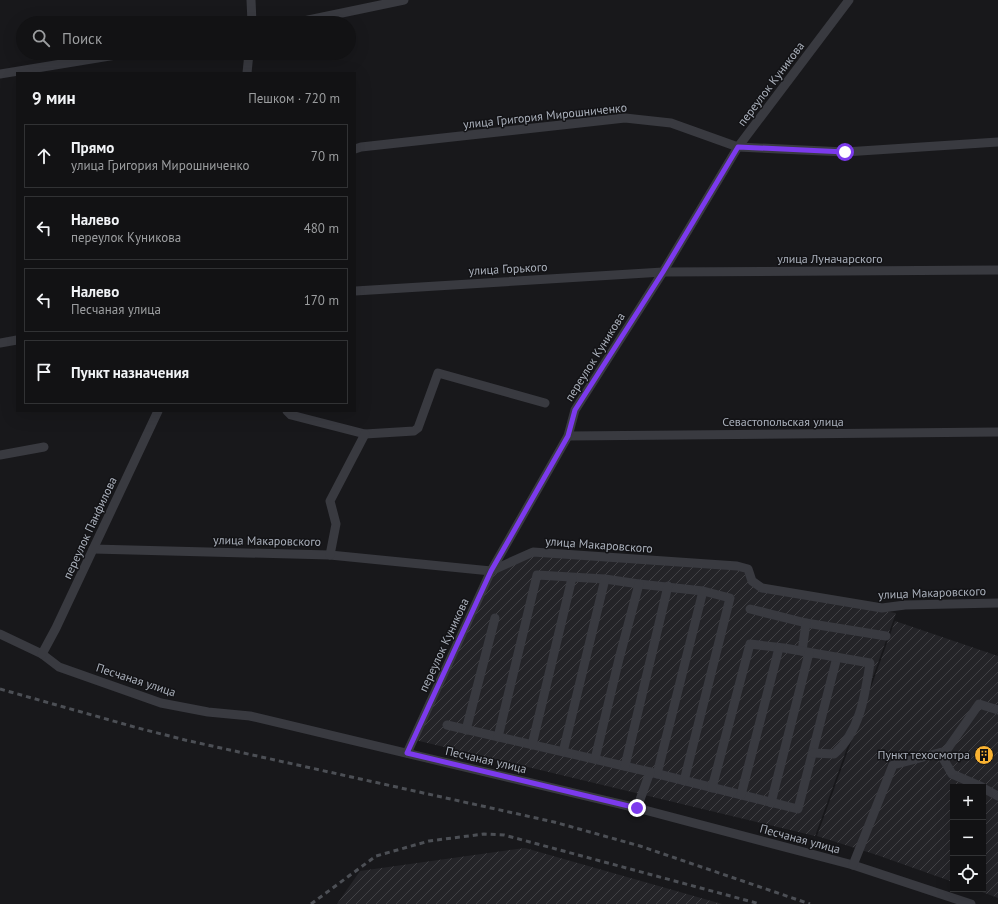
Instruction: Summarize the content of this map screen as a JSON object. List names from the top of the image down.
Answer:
{
  "streets": {
    "street": [
      "переулок Куникова",
      "улица Григория Мирошниченко",
      "улица Луначарского",
      "улица Горького",
      "Севастопольская улица",
      "переулок Панфилова",
      "улица Макаровского",
      "Песчаная улица"
    ]
  },
  "crossings": [
    ["переулок Куникова", "улица Григория Мирошниченко"],
    ["переулок Куникова", "улица Луначарского"],
    ["переулок Куникова", "улица Горького"],
    ["переулок Куникова", "Севастопольская улица"],
    ["переулок Куникова", "улица Макаровского"],
    ["переулок Куникова", "Песчаная улица"],
    ["улица Луначарского", "улица Горького"],
    ["переулок Панфилова", "улица Макаровского"],
    ["переулок Панфилова", "Песчаная улица"]
  ],
  "places": {
    "building": ["Пункт техосмотра"]
  },
  "page": {
    "search": "Поиск",
    "heading": ["9 мин", "Пешком · 720 m"],
    "list": [
      ["Прямо", "улица Григория Мирошниченко", "70 m"],
      ["Налево", "переулок Куникова", "480 m"],
      ["Налево", "Песчаная улица", "170 m"],
      "Пункт назначения"
    ],
    "map_buttons": ["+", "−"]
  }
}
